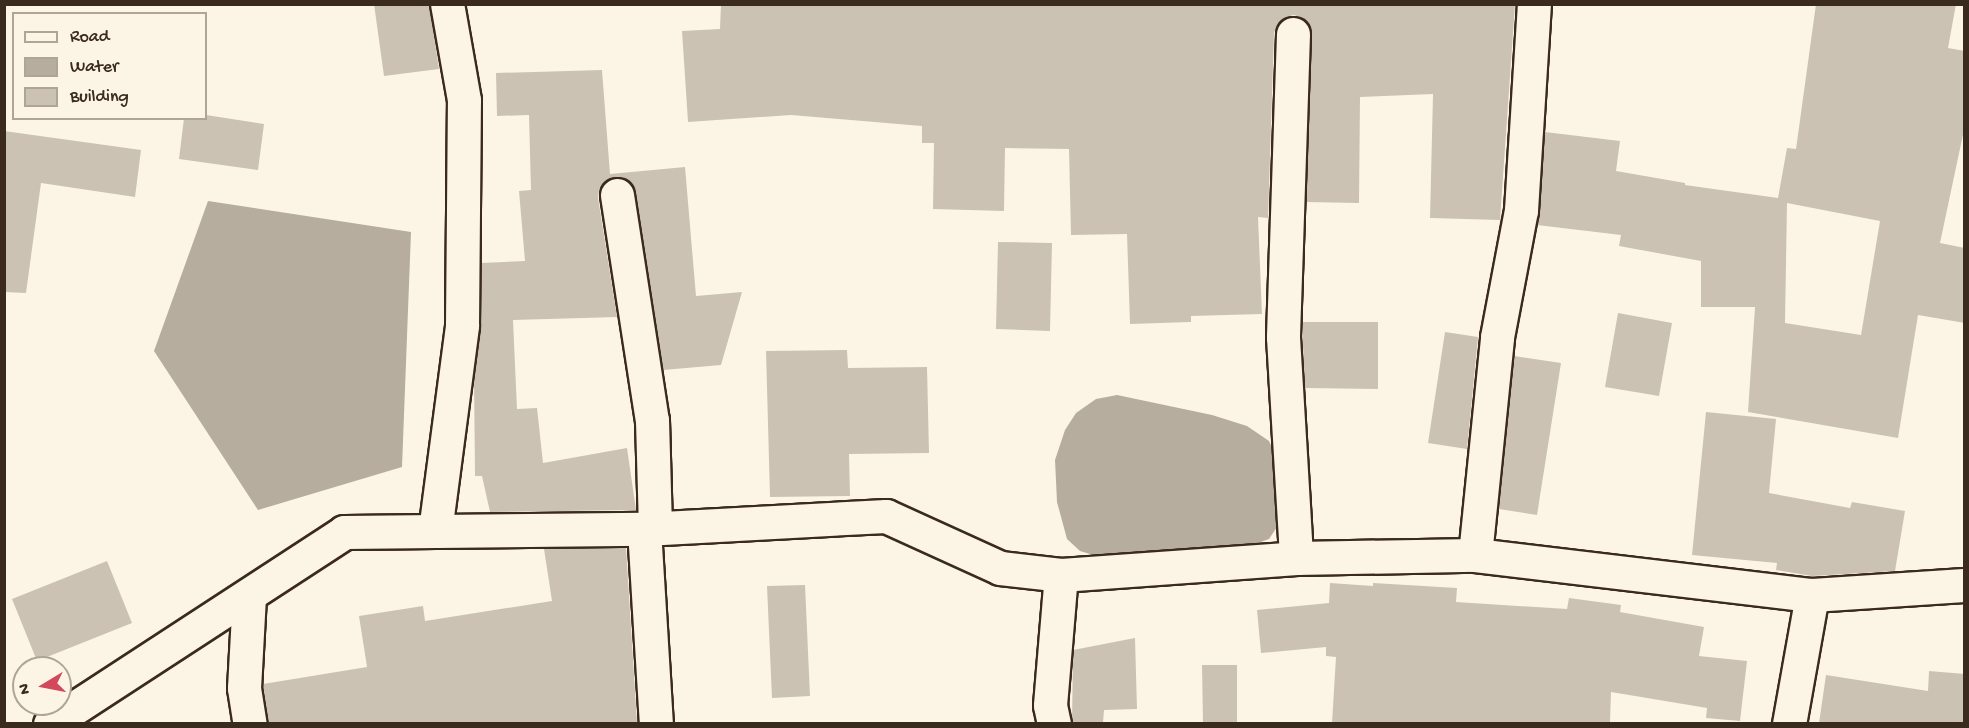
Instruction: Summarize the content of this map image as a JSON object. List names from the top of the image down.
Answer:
{
  "legend": ["Road", "Water", "Building"],
  "north": "left"
}
